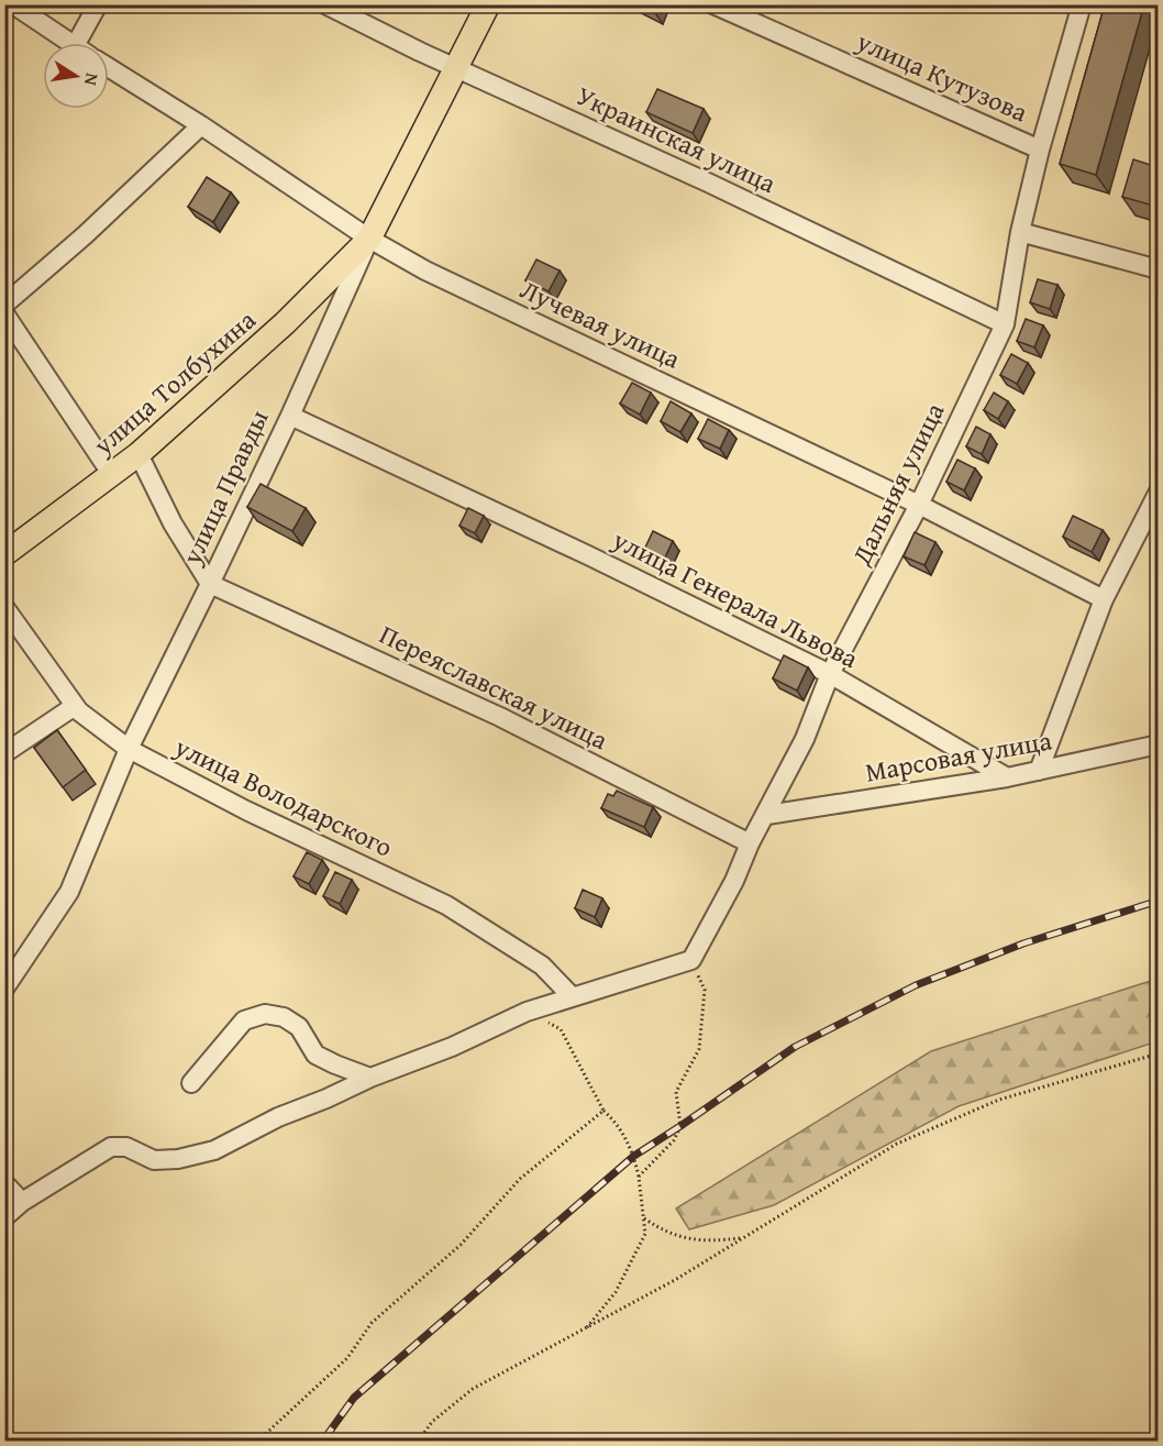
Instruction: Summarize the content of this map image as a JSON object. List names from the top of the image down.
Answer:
{
  "streets": {
    "main road": ["улица Толбухина", "улица Правды"],
    "street": [
      "улица Кутузова",
      "Украинская улица",
      "Лучевая улица",
      "Дальняя улица",
      "улица Генерала Львова",
      "Переяславская улица",
      "Марсовая улица",
      "улица Володарского"
    ]
  },
  "crossings": [
    ["улица Кутузова", "Дальняя улица"],
    ["Украинская улица", "Дальняя улица"],
    ["Украинская улица", "улица Правды"],
    ["Лучевая улица", "улица Толбухина"],
    ["Лучевая улица", "Дальняя улица"],
    ["Лучевая улица", "улица Правды"],
    ["улица Толбухина", "улица Правды"],
    ["Дальняя улица", "улица Генерала Львова"],
    ["Дальняя улица", "Переяславская улица"],
    ["Дальняя улица", "Марсовая улица"],
    ["улица Правды", "улица Генерала Львова"],
    ["улица Правды", "Переяславская улица"],
    ["улица Правды", "улица Володарского"],
    ["улица Генерала Львова", "Марсовая улица"]
  ],
  "north": "right"
}
